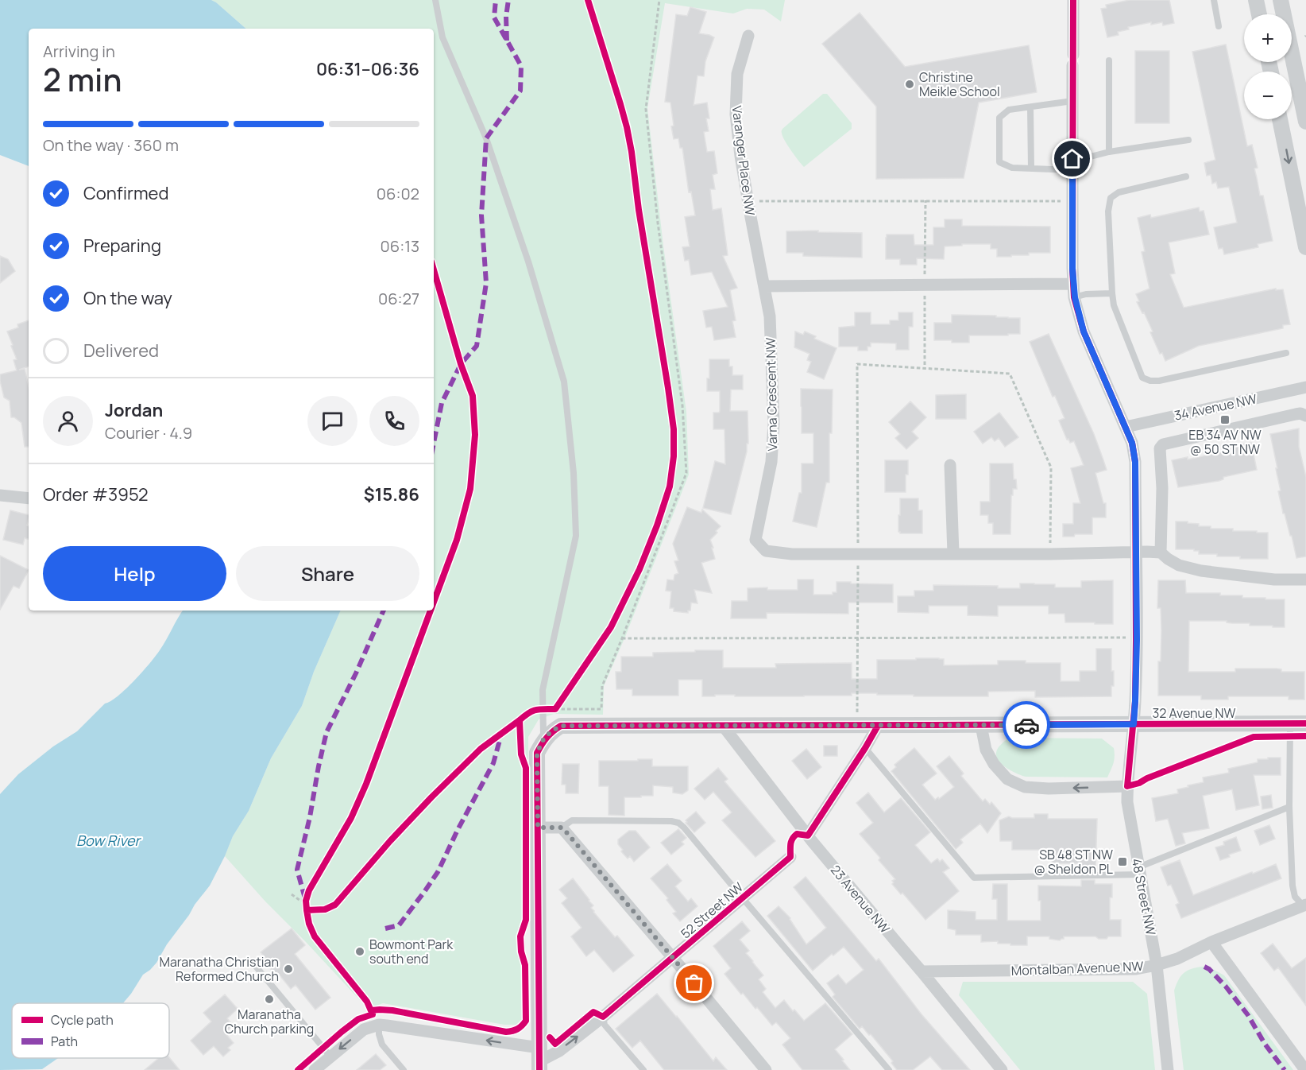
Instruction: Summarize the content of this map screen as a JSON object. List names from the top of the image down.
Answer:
{
  "streets": {
    "street": [
      "Varanger Place NW",
      "Varna Crescent NW",
      "34 Avenue NW",
      "32 Avenue NW",
      "48 Street NW",
      "23 Avenue NW",
      "52 Street NW",
      "Montalban Avenue NW"
    ]
  },
  "crossings": [
    ["Varanger Place NW", "Varna Crescent NW"],
    ["Varna Crescent NW", "48 Street NW"],
    ["34 Avenue NW", "48 Street NW"],
    ["32 Avenue NW", "48 Street NW"],
    ["32 Avenue NW", "23 Avenue NW"],
    ["48 Street NW", "Montalban Avenue NW"],
    ["23 Avenue NW", "Montalban Avenue NW"]
  ],
  "water": ["Bow River"],
  "places": {
    "other": [
      "Christine Meikle School",
      "Bowmont Park south end",
      "Maranatha Christian Reformed Church",
      "Maranatha Church parking"
    ],
    "transit": ["EB 34 AV NW @ 50 ST NW", "SB 48 ST NW @ Sheldon PL"]
  },
  "legend": ["Cycle path", "Path"],
  "page": {
    "map_buttons": ["+", "−"],
    "heading": ["2 min", "Arriving in", "06:31–06:36"],
    "panel": [
      "Jordan",
      "Courier · 4.9",
      "Order #3952",
      "$15.86"
    ],
    "bar": "On the way · 360 m",
    "list": [
      ["Confirmed", "06:02"],
      ["Preparing", "06:13"],
      ["On the way", "06:27"],
      "Delivered"
    ],
    "buttons": ["Help", "Share"]
  }
}
